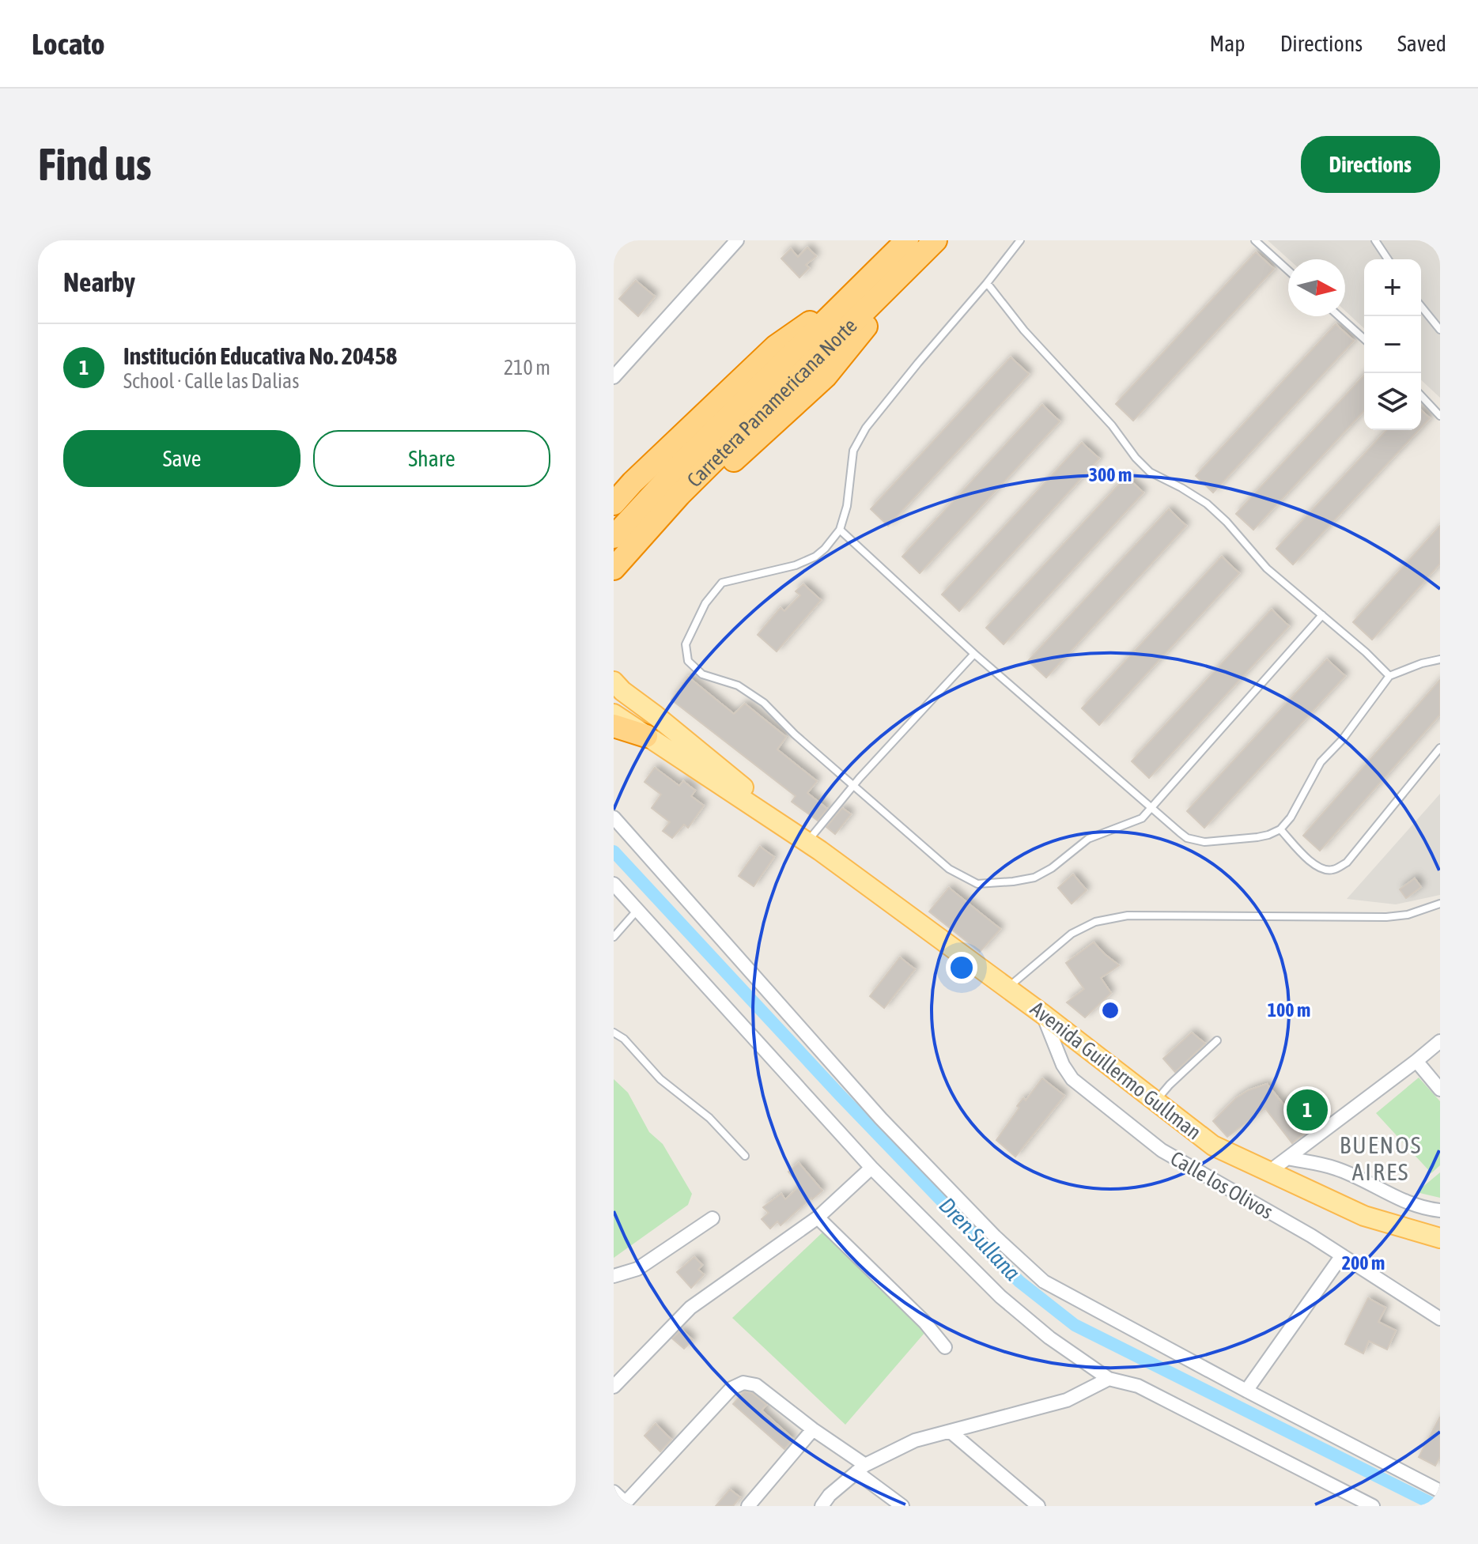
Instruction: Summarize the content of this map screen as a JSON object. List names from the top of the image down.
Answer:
{
  "streets": {
    "highway": ["Carretera Panamericana Norte"],
    "main road": ["Avenida Guillermo Gullman"],
    "street": ["Calle los Olivos"]
  },
  "crossings": [
    ["Avenida Guillermo Gullman", "Calle los Olivos"]
  ],
  "districts": ["BUENOS AIRES"],
  "water": ["Dren Sullana"],
  "north": "right",
  "page": {
    "header": "Locato",
    "nav": ["Map", "Directions", "Saved"],
    "buttons": [
      "Directions",
      ["Save", "Share"]
    ],
    "title": "Find us",
    "heading": "Nearby",
    "map_buttons": ["+", "−"],
    "list": [
      {
        "mark": "1",
        "name": "Institución Educativa No. 20458",
        "note": "School · Calle las Dalias",
        "value": "210 m"
      }
    ],
    "pins": "1"
  },
  "rings": ["300 m", "100 m", "200 m"]
}
